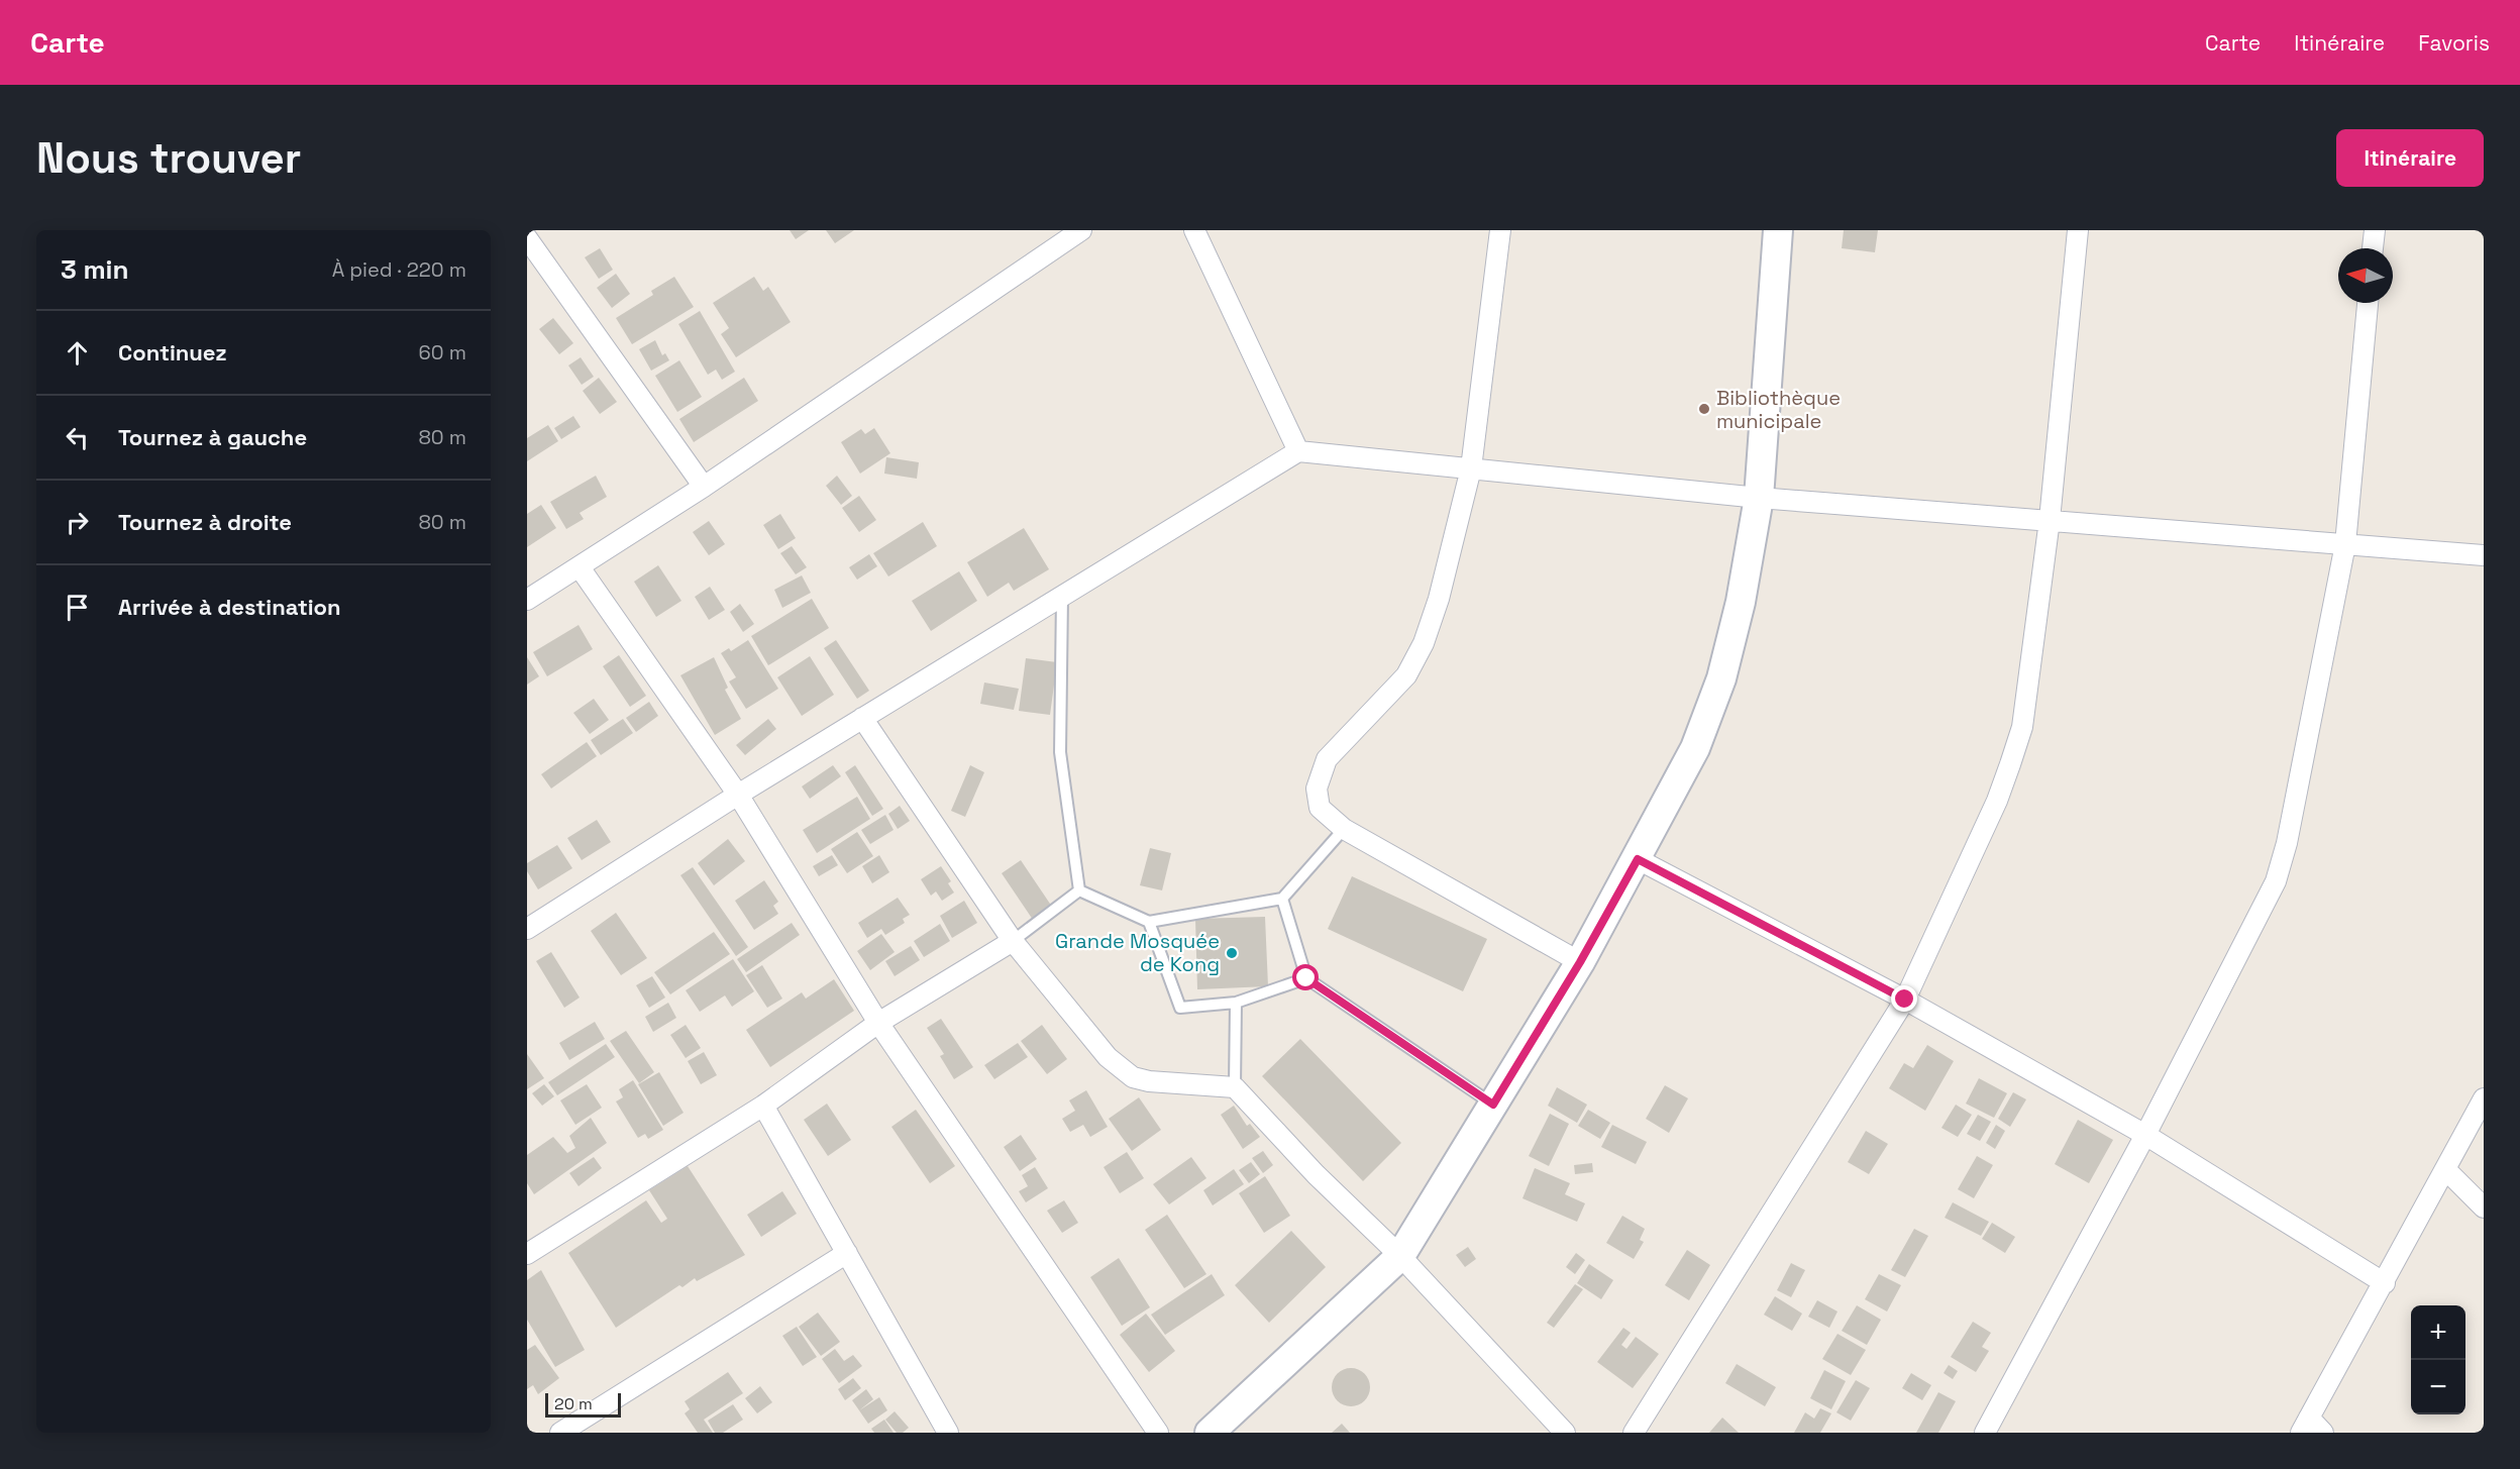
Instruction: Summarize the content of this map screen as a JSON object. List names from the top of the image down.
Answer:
{
  "places": ["Bibliothèque municipale", "Grande Mosquée de Kong"],
  "scale_bar": "20 m",
  "north": "left",
  "page": {
    "header": "Carte",
    "nav": ["Carte", "Itinéraire", "Favoris"],
    "buttons": "Itinéraire",
    "title": "Nous trouver",
    "heading": ["3 min", "À pied · 220 m"],
    "list": [
      ["Continuez", "60 m"],
      ["Tournez à gauche", "80 m"],
      ["Tournez à droite", "80 m"],
      "Arrivée à destination"
    ],
    "map_buttons": ["+", "−"],
    "scale": "20 m"
  }
}
